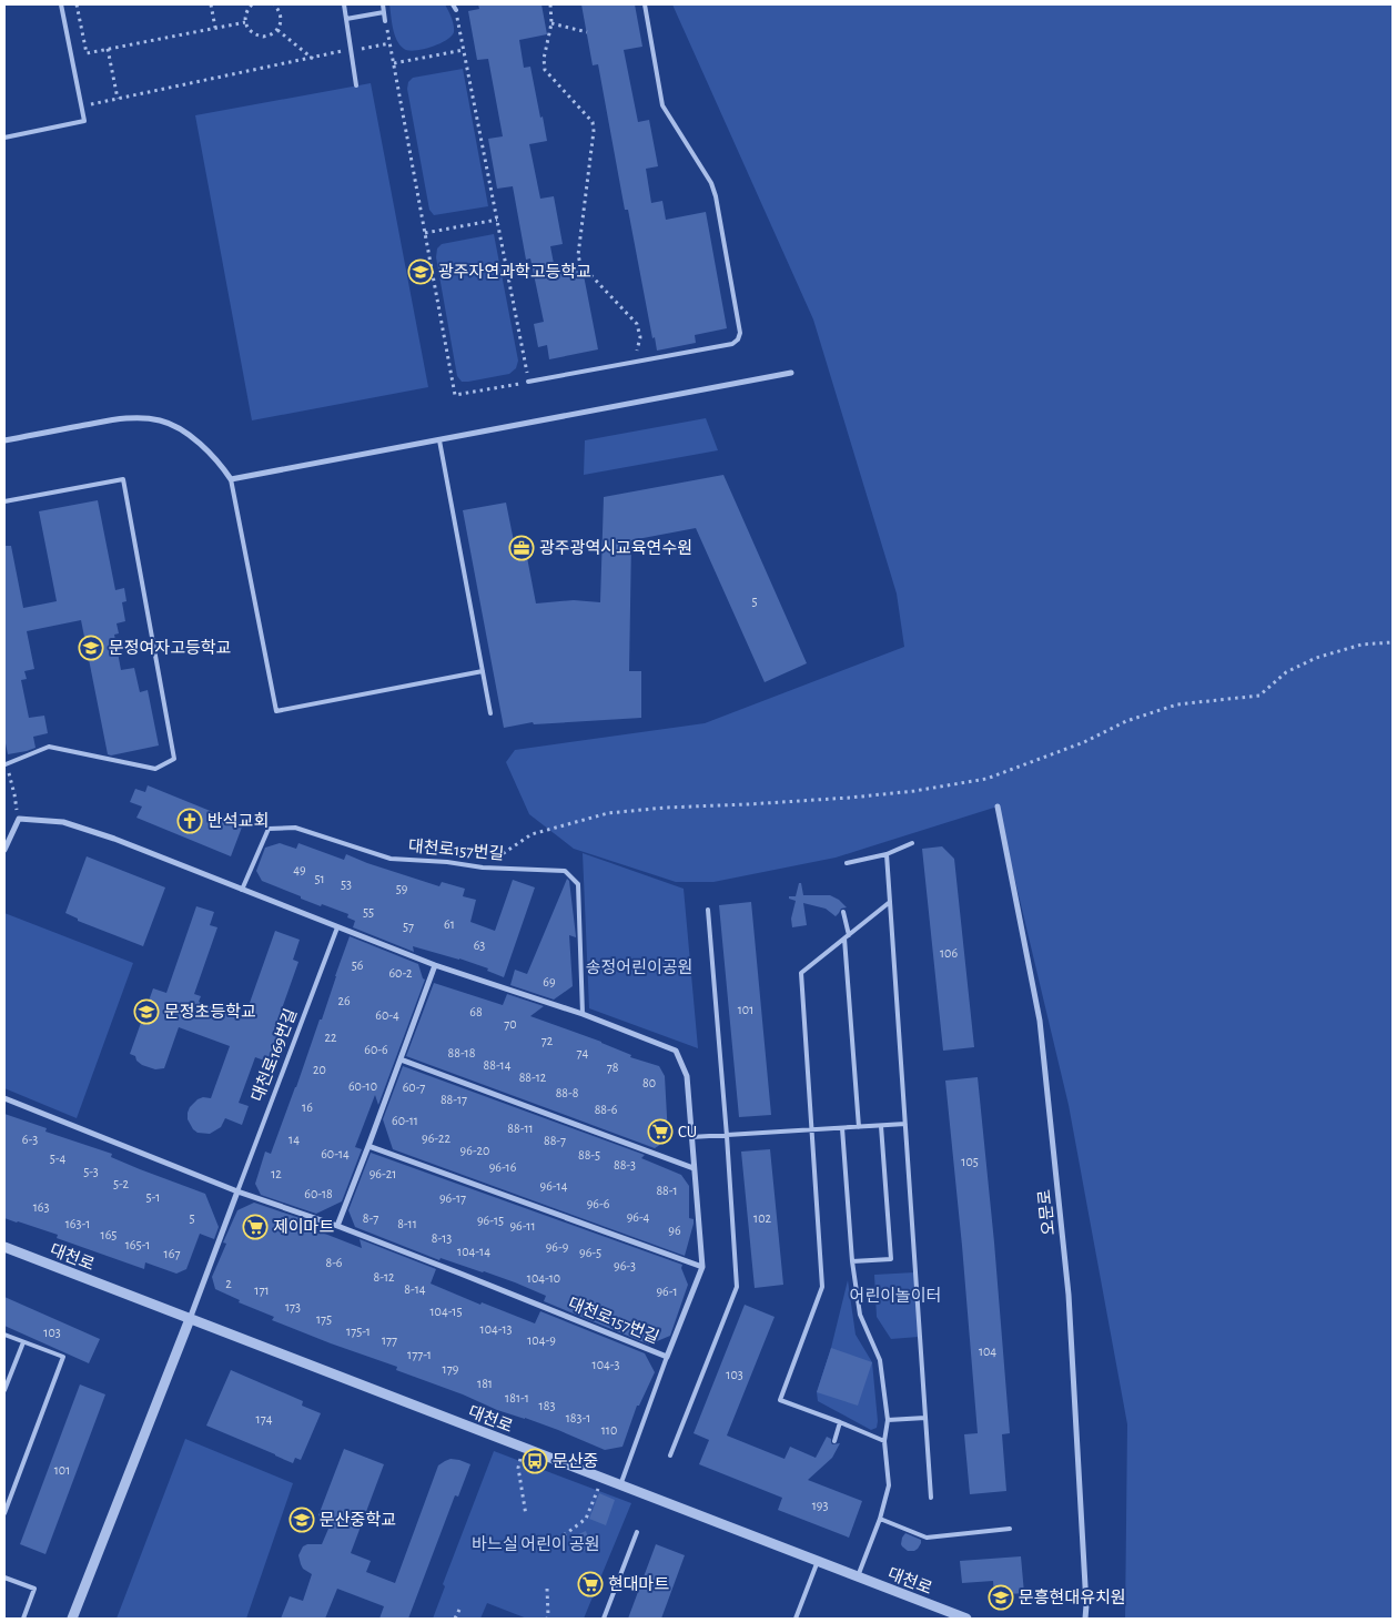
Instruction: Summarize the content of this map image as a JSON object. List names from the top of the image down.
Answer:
{
  "streets": {
    "street": [
      "대천로157번길",
      "대천로169번길",
      "오문로",
      "대천로"
    ]
  },
  "crossings": [
    ["대천로157번길", "대천로169번길"],
    ["대천로169번길", "대천로"]
  ],
  "parks": ["송정어린이공원", "어린이놀이터", "바느실 어린이 공원"],
  "places": {
    "school or university": [
      "광주자연과학고등학교",
      "문정여자고등학교",
      "문정초등학교",
      "문산중학교",
      "문흥현대유치원"
    ],
    "office": ["광주광역시교육연수원"],
    "church": ["반석교회"],
    "supermarket": ["CU", "제이마트", "현대마트"],
    "bus stop": ["문산중"]
  },
  "house_numbers": [
    "5",
    "49",
    "51",
    "53",
    "59",
    "55",
    "61",
    "57",
    "63",
    "106",
    "56",
    "60-2",
    "69",
    "26",
    "101",
    "68",
    "60-4",
    "70",
    "22",
    "72",
    "60-6",
    "88-18",
    "74",
    "88-14",
    "78",
    "20",
    "88-12",
    "80",
    "60-10",
    "60-7",
    "88-8",
    "88-17",
    "16",
    "88-6",
    "60-11",
    "88-11",
    "96-22",
    "6-3",
    "14",
    "88-7",
    "96-20",
    "60-14",
    "88-5",
    "5-4",
    "105",
    "88-3",
    "96-16",
    "5-3",
    "12",
    "96-21",
    "5-2",
    "96-14",
    "88-1",
    "60-18",
    "5-1",
    "96-17",
    "96-6",
    "163",
    "96-4",
    "5",
    "8-7",
    "102",
    "96-15",
    "163-1",
    "8-11",
    "96-11",
    "96",
    "165",
    "8-13",
    "165-1",
    "96-9",
    "104-14",
    "96-5",
    "167",
    "8-6",
    "96-3",
    "8-12",
    "104-10",
    "2",
    "8-14",
    "171",
    "96-1",
    "173",
    "104-15",
    "175",
    "104-13",
    "175-1",
    "103",
    "177",
    "104-9",
    "104",
    "177-1",
    "104-3",
    "179",
    "103",
    "181",
    "181-1",
    "183",
    "183-1",
    "174",
    "110",
    "101",
    "193"
  ]
}
